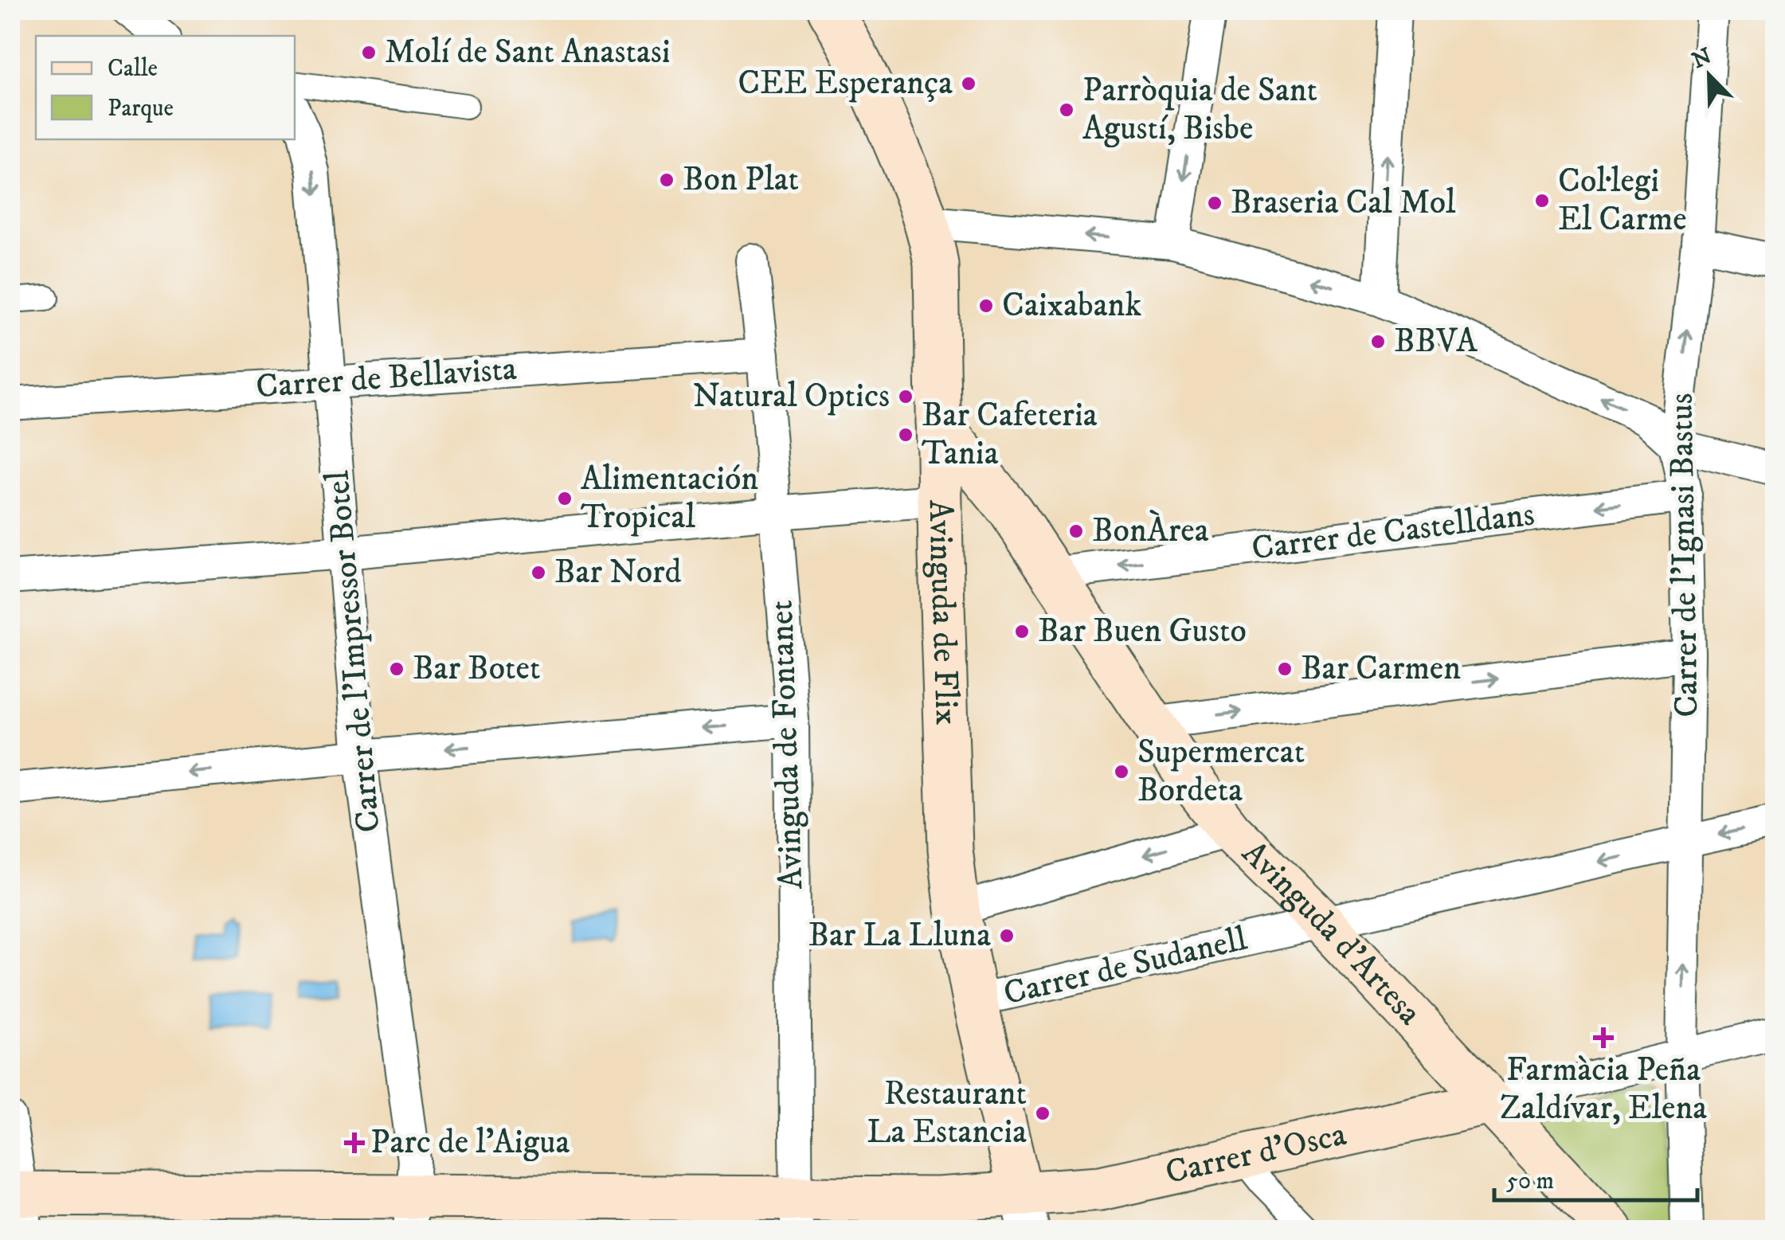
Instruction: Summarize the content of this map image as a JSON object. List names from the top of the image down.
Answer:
{
  "streets": {
    "main road": ["Avinguda de Flix", "Avinguda d'Artesa", "Carrer d'Osca"],
    "street": [
      "Carrer de Bellavista",
      "Carrer de Castelldans",
      "Carrer de l'Ignasi Bastus",
      "Carrer de l'Impressor Botel",
      "Avinguda de Fontanet",
      "Carrer de Sudanell"
    ]
  },
  "crossings": [
    ["Carrer de Bellavista", "Carrer de l'Impressor Botel"],
    ["Carrer de Bellavista", "Avinguda de Fontanet"],
    ["Carrer de Castelldans", "Carrer de l'Ignasi Bastus"],
    ["Carrer de Castelldans", "Avinguda d'Artesa"],
    ["Carrer de l'Ignasi Bastus", "Carrer de Sudanell"],
    ["Avinguda de Flix", "Avinguda d'Artesa"],
    ["Avinguda de Flix", "Carrer de Sudanell"],
    ["Avinguda de Flix", "Carrer d'Osca"],
    ["Carrer de l'Impressor Botel", "Carrer d'Osca"],
    ["Avinguda de Fontanet", "Carrer d'Osca"],
    ["Avinguda d'Artesa", "Carrer de Sudanell"],
    ["Avinguda d'Artesa", "Carrer d'Osca"]
  ],
  "places": {
    "other": [
      "Molí de Sant Anastasi",
      "CEE Esperança",
      "Parròquia de Sant Agustí, Bisbe",
      "Bon Plat",
      "Col·legi El Carme",
      "Braseria Cal Mol",
      "Caixabank",
      "BBVA",
      "Natural Optics",
      "Bar Cafeteria Tania",
      "Alimentación Tropical",
      "BonÀrea",
      "Bar Nord",
      "Bar Buen Gusto",
      "Bar Botet",
      "Bar Carmen",
      "Supermercat Bordeta",
      "Bar La Lluna",
      "Restaurant La Estancia"
    ],
    "health": ["Farmàcia Peña Zaldívar, Elena", "Parc de l'Aigua"]
  },
  "legend": ["Calle", "Parque"],
  "scale_bar": "50 m",
  "north": "top left"
}
